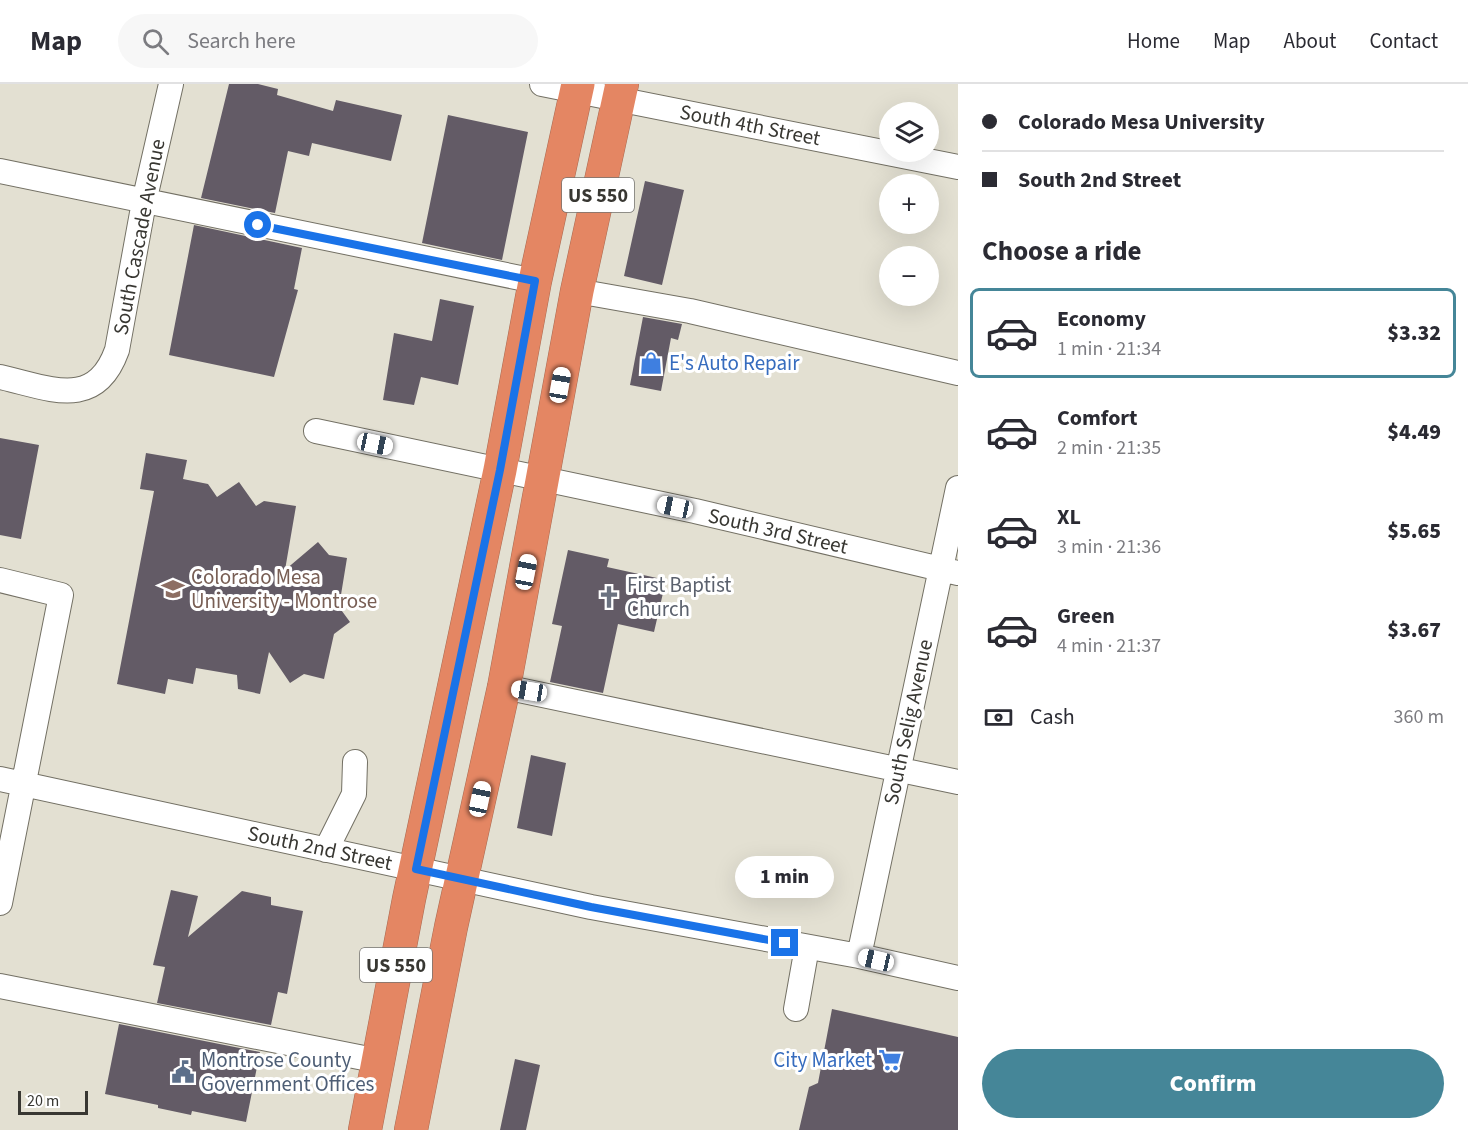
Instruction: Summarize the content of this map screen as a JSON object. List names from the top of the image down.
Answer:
{
  "streets": {
    "highway": ["US 550"],
    "street": [
      "South 4th Street",
      "South Cascade Avenue",
      "South 3rd Street",
      "South Selig Avenue",
      "South 2nd Street"
    ]
  },
  "crossings": [
    ["South 4th Street", "US 550"],
    ["US 550", "South 3rd Street"],
    ["US 550", "South 2nd Street"],
    ["South 3rd Street", "South Selig Avenue"],
    ["South Selig Avenue", "South 2nd Street"]
  ],
  "places": {
    "shop": ["E's Auto Repair"],
    "school or university": ["Colorado Mesa University - Montrose"],
    "church": ["First Baptist Church"],
    "supermarket": ["City Market"],
    "public building": ["Montrose County Government Offices"]
  },
  "scale_bar": "20 m",
  "page": {
    "header": "Map",
    "search": "Search here",
    "nav": [
      "Home",
      "Map",
      "About",
      "Contact"
    ],
    "banner": ["Colorado Mesa University", "South 2nd Street"],
    "map_buttons": ["+", "−"],
    "heading": "Choose a ride",
    "list": [
      {
        "name": "Economy",
        "note": "1 min · 21:34",
        "value": "$3.32"
      },
      {
        "name": "Comfort",
        "note": "2 min · 21:35",
        "value": "$4.49"
      },
      {
        "name": "XL",
        "note": "3 min · 21:36",
        "value": "$5.65"
      },
      {
        "name": "Green",
        "note": "4 min · 21:37",
        "value": "$3.67"
      }
    ],
    "pay": ["Cash", "360 m"],
    "bubble": "1 min",
    "buttons": "Confirm",
    "scale": "20 m"
  }
}
